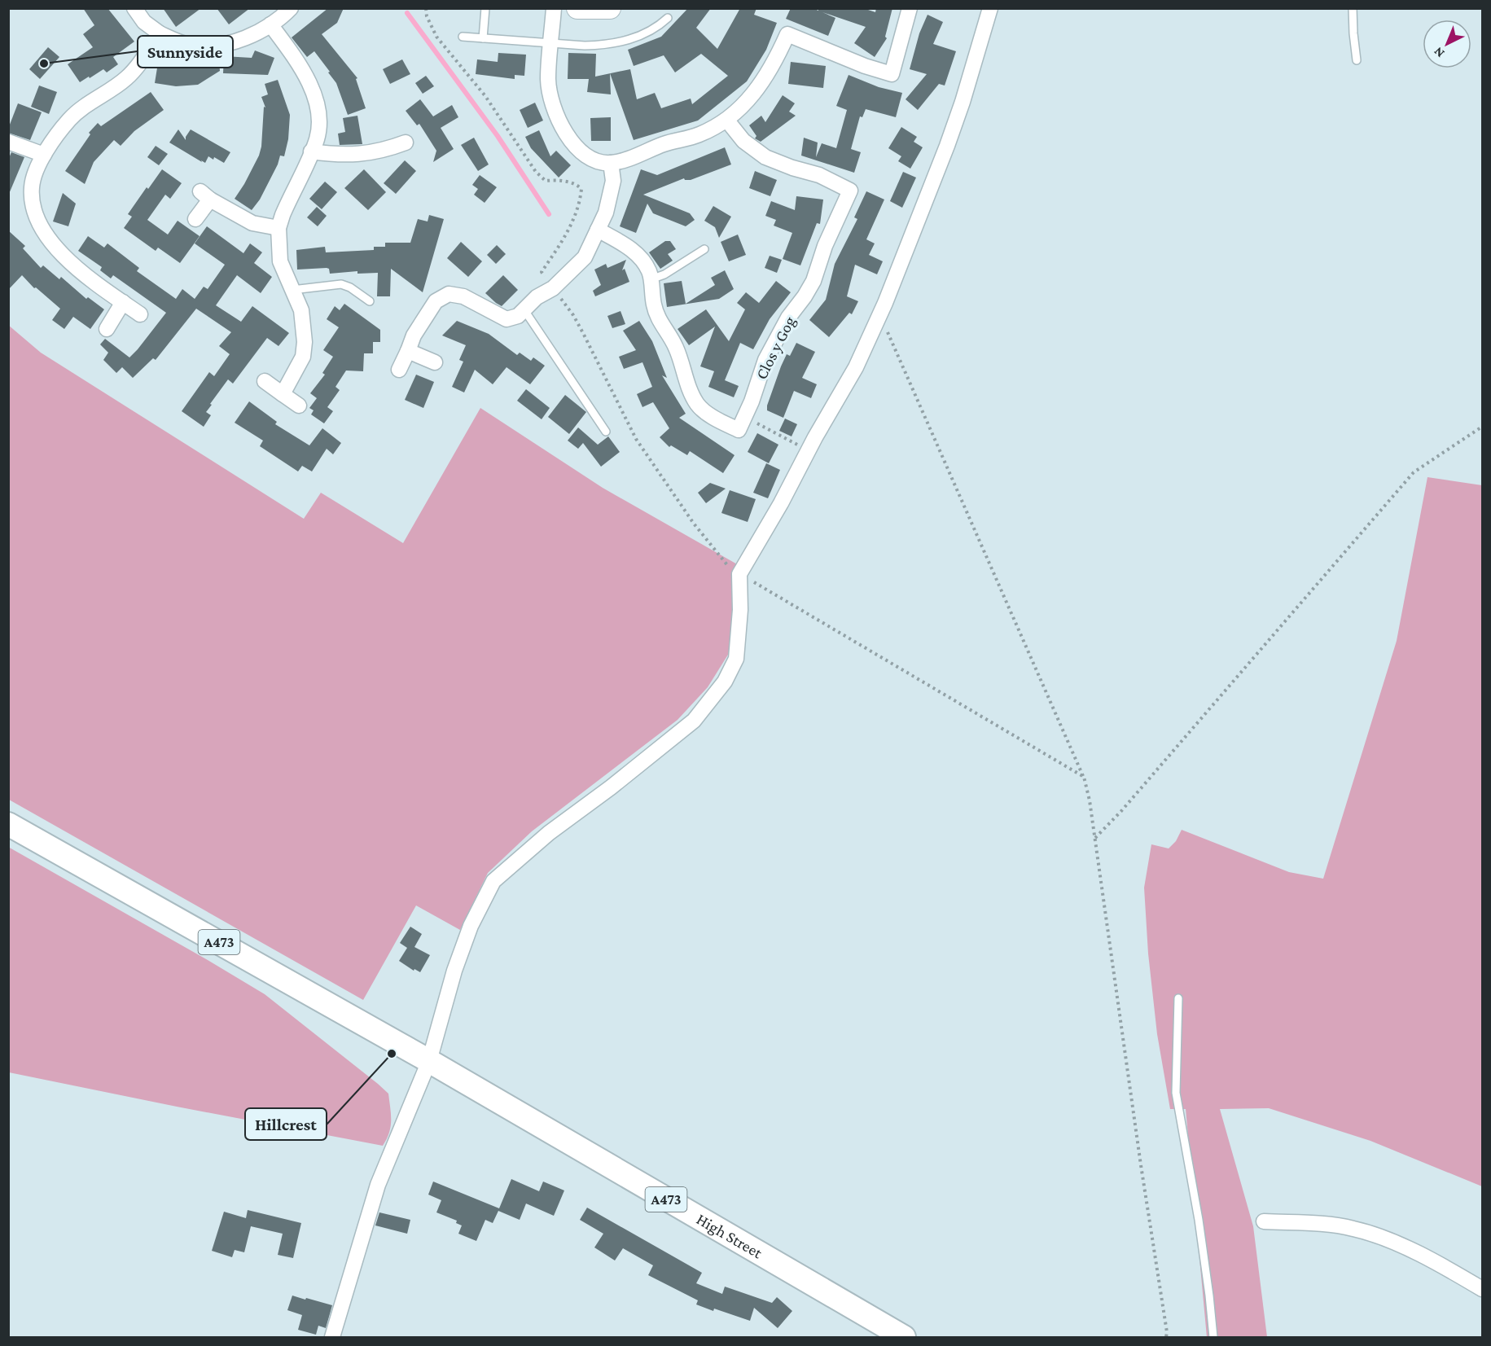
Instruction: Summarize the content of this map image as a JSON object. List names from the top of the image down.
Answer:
{
  "streets": {
    "main road": ["A473", "High Street"],
    "street": ["Clos y Gog"]
  },
  "crossings": [
    ["A473", "High Street"]
  ],
  "places": ["Sunnyside", "Hillcrest"],
  "north": "bottom left"
}
